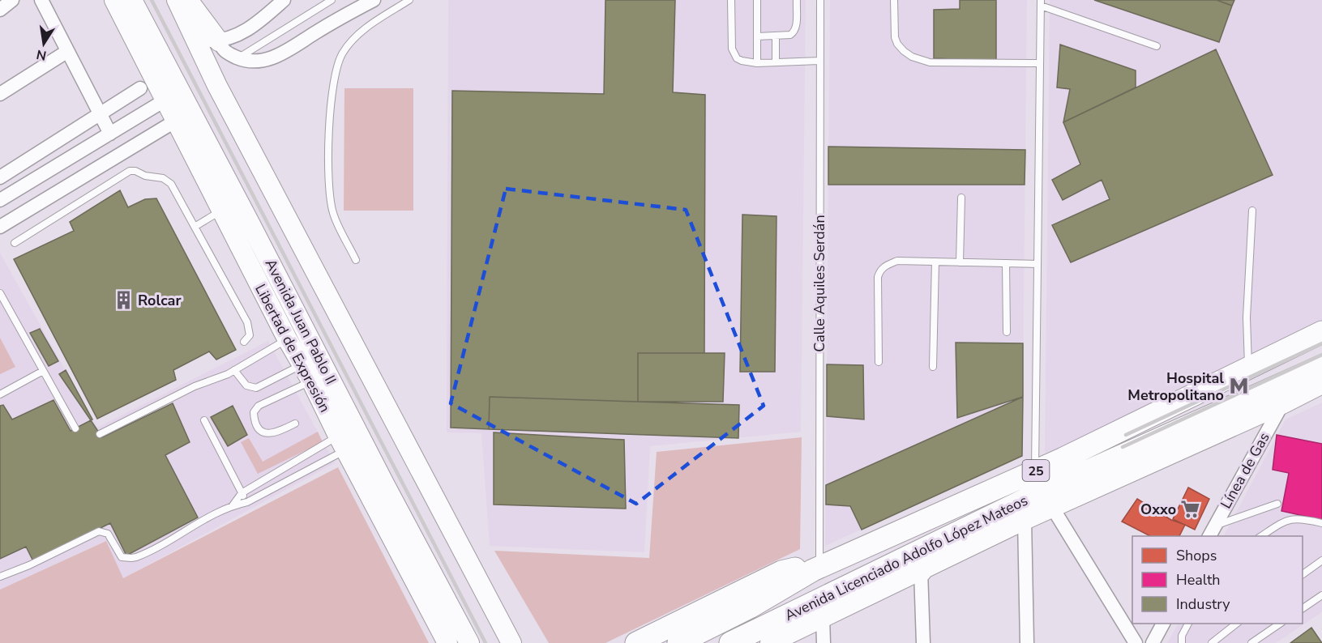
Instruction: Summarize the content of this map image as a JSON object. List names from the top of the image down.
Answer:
{
  "streets": {
    "main road": [
      "Avenida Juan Pablo II",
      "Libertad de Expresión",
      "25",
      "Avenida Licenciado Adolfo López Mateos"
    ],
    "street": ["Línea de Gas"],
    "lane": ["Calle Aquiles Serdán"]
  },
  "crossings": [
    ["Calle Aquiles Serdán", "Avenida Licenciado Adolfo López Mateos"]
  ],
  "places": {
    "building": ["Rolcar"],
    "metro station": ["Hospital Metropolitano"],
    "supermarket": ["Oxxo"]
  },
  "legend": ["Shops", "Health", "Industry"],
  "north": "bottom"
}
